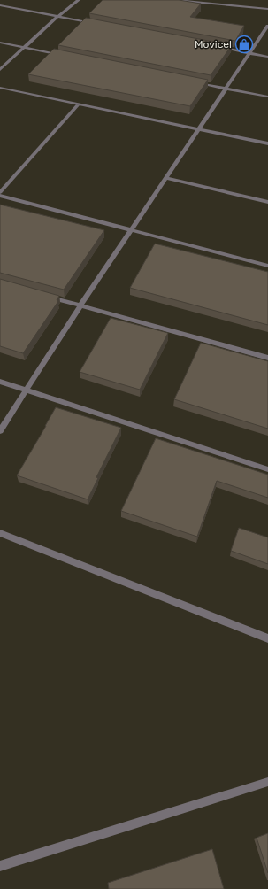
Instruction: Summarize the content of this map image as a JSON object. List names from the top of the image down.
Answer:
{
  "places": {
    "shop": ["Movicel"]
  }
}
